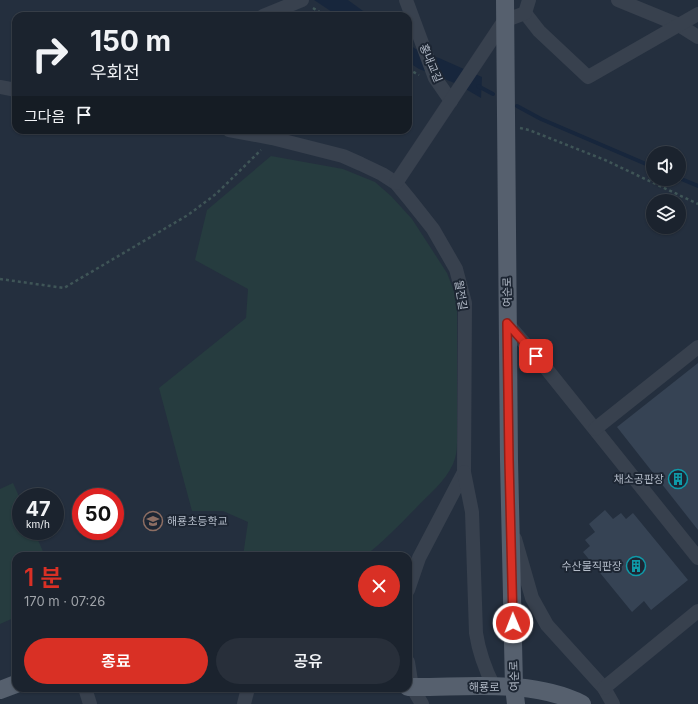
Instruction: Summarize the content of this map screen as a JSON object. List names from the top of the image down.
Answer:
{
  "streets": {
    "main road": ["여순로", "해룡로"],
    "street": ["홍내교길", "월전길"]
  },
  "crossings": [
    ["여순로", "해룡로"]
  ],
  "places": {
    "building": ["채소공판장", "수산물직판장"],
    "school or university": ["해룡초등학교"]
  },
  "page": {
    "turn": ["150 m", "우회전"],
    "then": "그다음",
    "speed": "47 km/h",
    "limit": "50",
    "heading": ["1 분", "170 m · 07:26"],
    "buttons": ["종료", "공유"]
  }
}
